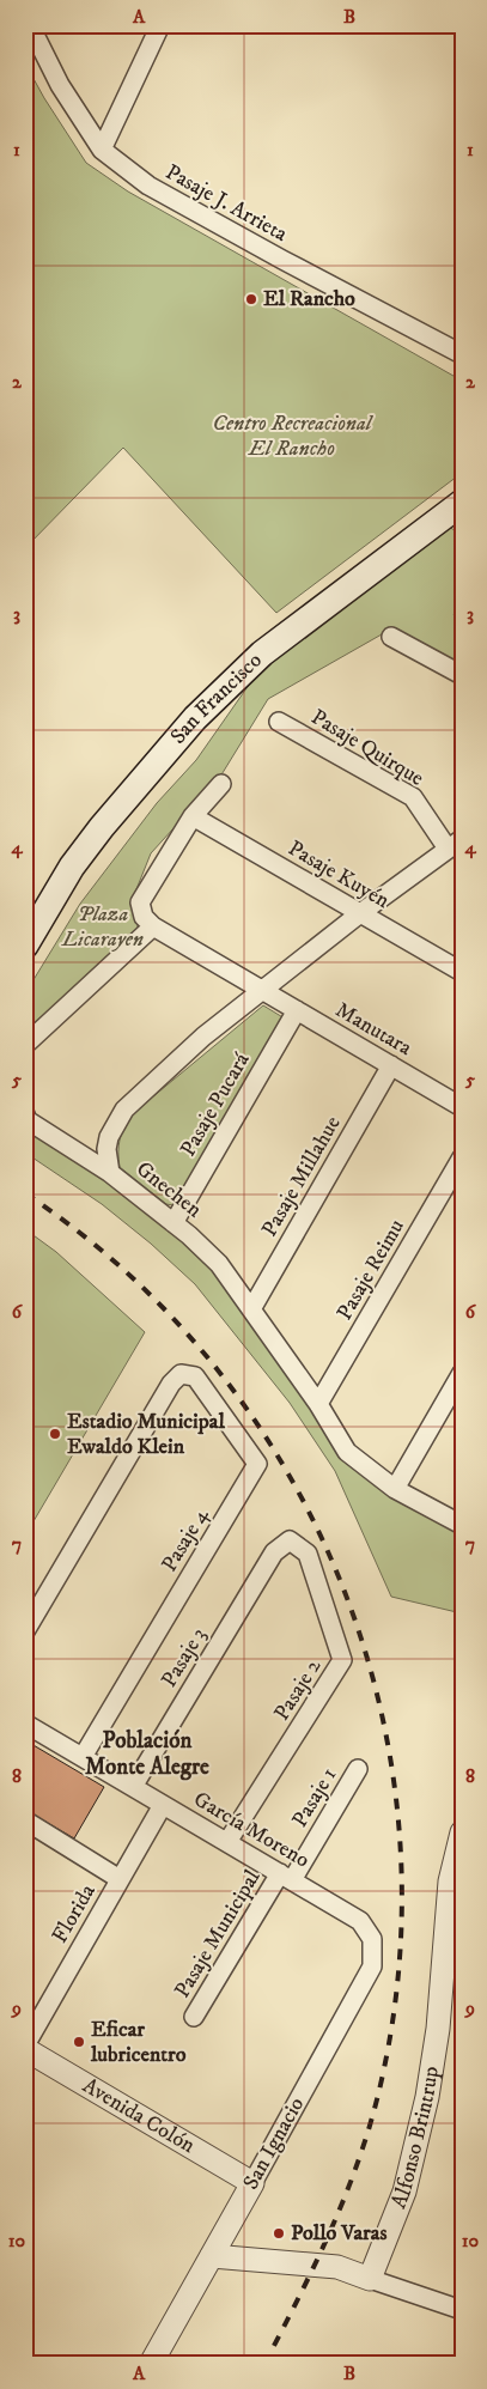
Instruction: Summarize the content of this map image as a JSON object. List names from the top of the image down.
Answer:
{
  "streets": {
    "main road": ["San Francisco"],
    "street": [
      "Pasaje J. Arrieta",
      "Pasaje Quirque",
      "Pasaje Kuyén",
      "Manutara",
      "Pasaje Pucará",
      "Pasaje Millahue",
      "Gnechen",
      "Pasaje Reimu",
      "Pasaje 4",
      "Pasaje 3",
      "Pasaje 2",
      "Pasaje 1",
      "García Moreno",
      "Florida",
      "Pasaje Municipal",
      "Avenida Colón",
      "Alfonso Brintrup",
      "San Ignacio"
    ]
  },
  "crossings": [
    ["Pasaje Quirque", "Gnechen"],
    ["Pasaje Kuyén", "Gnechen"],
    ["Manutara", "Pasaje Pucará"],
    ["Manutara", "Pasaje Millahue"],
    ["Manutara", "Gnechen"],
    ["Pasaje Pucará", "Gnechen"],
    ["Pasaje Millahue", "Gnechen"],
    ["Gnechen", "Pasaje Reimu"],
    ["Pasaje 4", "García Moreno"],
    ["Pasaje 3", "Pasaje 2"],
    ["Pasaje 3", "García Moreno"],
    ["Pasaje 2", "García Moreno"],
    ["Pasaje 1", "García Moreno"],
    ["Pasaje 1", "Pasaje Municipal"],
    ["García Moreno", "Florida"],
    ["García Moreno", "Pasaje Municipal"],
    ["García Moreno", "San Ignacio"],
    ["Florida", "Avenida Colón"],
    ["Avenida Colón", "San Ignacio"]
  ],
  "districts": ["Población Monte Alegre"],
  "parks": ["Centro Recreacional El Rancho", "Plaza Licarayen"],
  "places": [
    "El Rancho",
    "Estadio Municipal Ewaldo Klein",
    "Eficar lubricentro",
    "Pollo Varas"
  ],
  "grid": {
    "columns": ["A", "B"],
    "rows": [
      "1",
      "2",
      "3",
      "4",
      "5",
      "6",
      "7",
      "8",
      "9",
      "10"
    ]
  }
}
